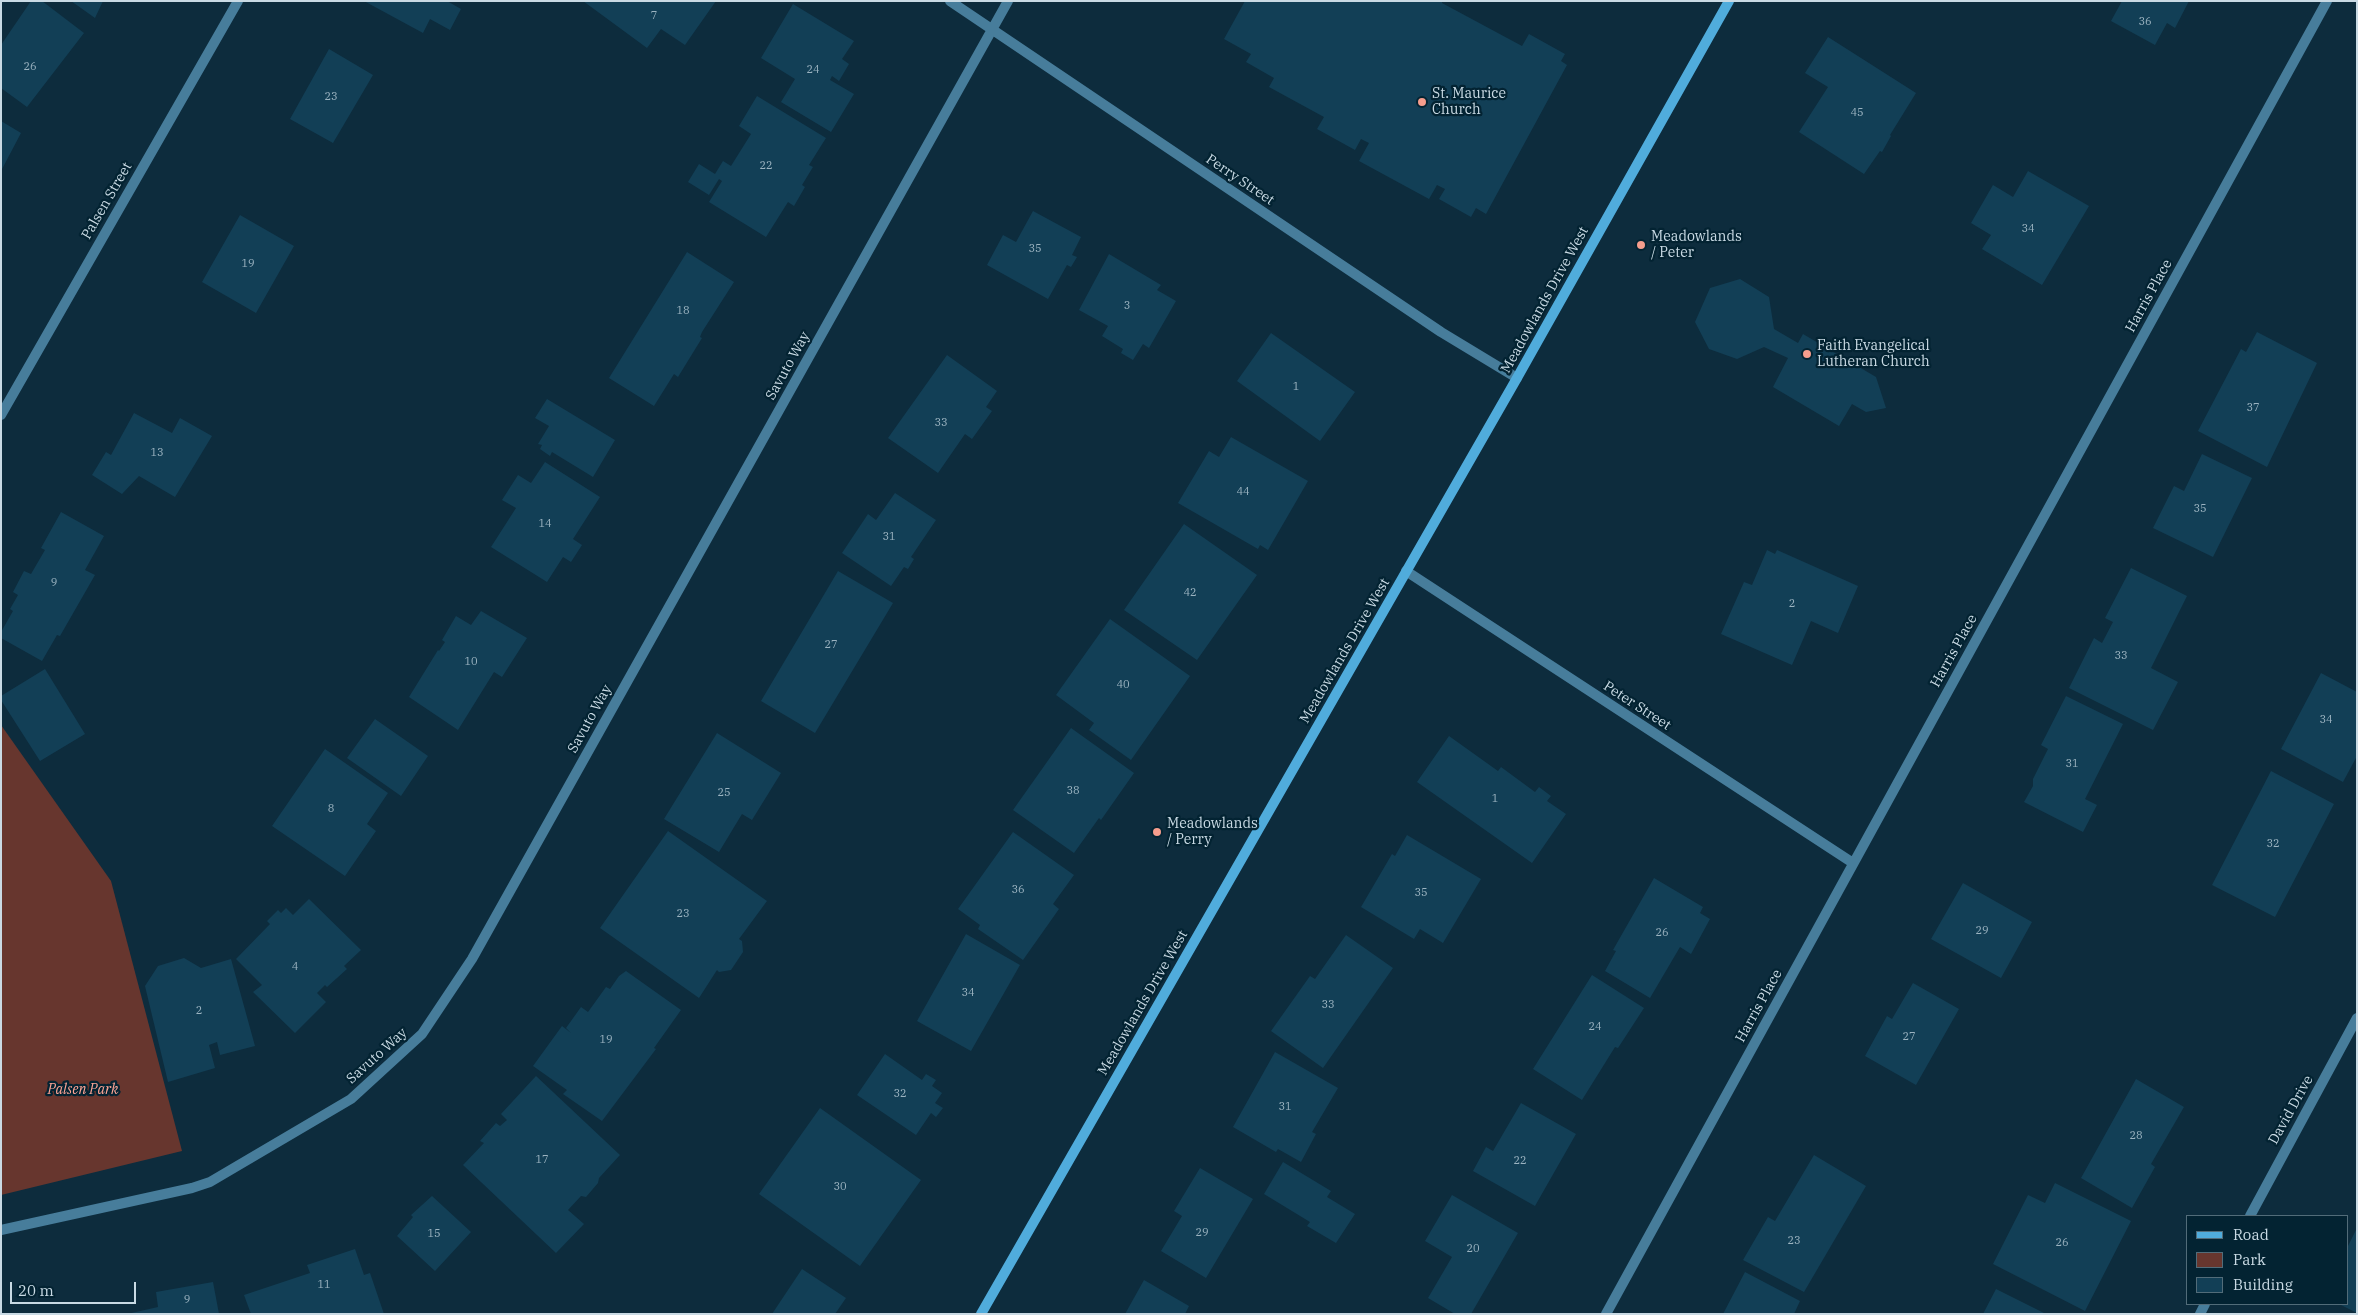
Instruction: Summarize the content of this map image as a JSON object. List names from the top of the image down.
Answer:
{
  "streets": {
    "main road": ["Meadowlands Drive West"],
    "street": [
      "Perry Street",
      "Palsen Street",
      "Harris Place",
      "Savuto Way",
      "Peter Street",
      "David Drive"
    ]
  },
  "crossings": [
    ["Perry Street", "Meadowlands Drive West"],
    ["Perry Street", "Savuto Way"],
    ["Harris Place", "Peter Street"],
    ["Meadowlands Drive West", "Peter Street"]
  ],
  "parks": ["Palsen Park"],
  "places": [
    "St. Maurice Church",
    "Meadowlands / Peter",
    "Faith Evangelical Lutheran Church",
    "Meadowlands / Perry"
  ],
  "house_numbers": [
    "7",
    "36",
    "26",
    "24",
    "23",
    "45",
    "22",
    "34",
    "35",
    "19",
    "3",
    "18",
    "1",
    "37",
    "33",
    "13",
    "44",
    "35",
    "14",
    "31",
    "9",
    "42",
    "2",
    "27",
    "33",
    "10",
    "40",
    "34",
    "31",
    "38",
    "25",
    "1",
    "8",
    "32",
    "36",
    "35",
    "23",
    "29",
    "26",
    "4",
    "34",
    "33",
    "2",
    "24",
    "27",
    "19",
    "32",
    "31",
    "28",
    "17",
    "22",
    "30",
    "29",
    "15",
    "23",
    "26",
    "20",
    "11",
    "9"
  ],
  "legend": ["Road", "Park", "Building"],
  "scale_bar": "20 m"
}
